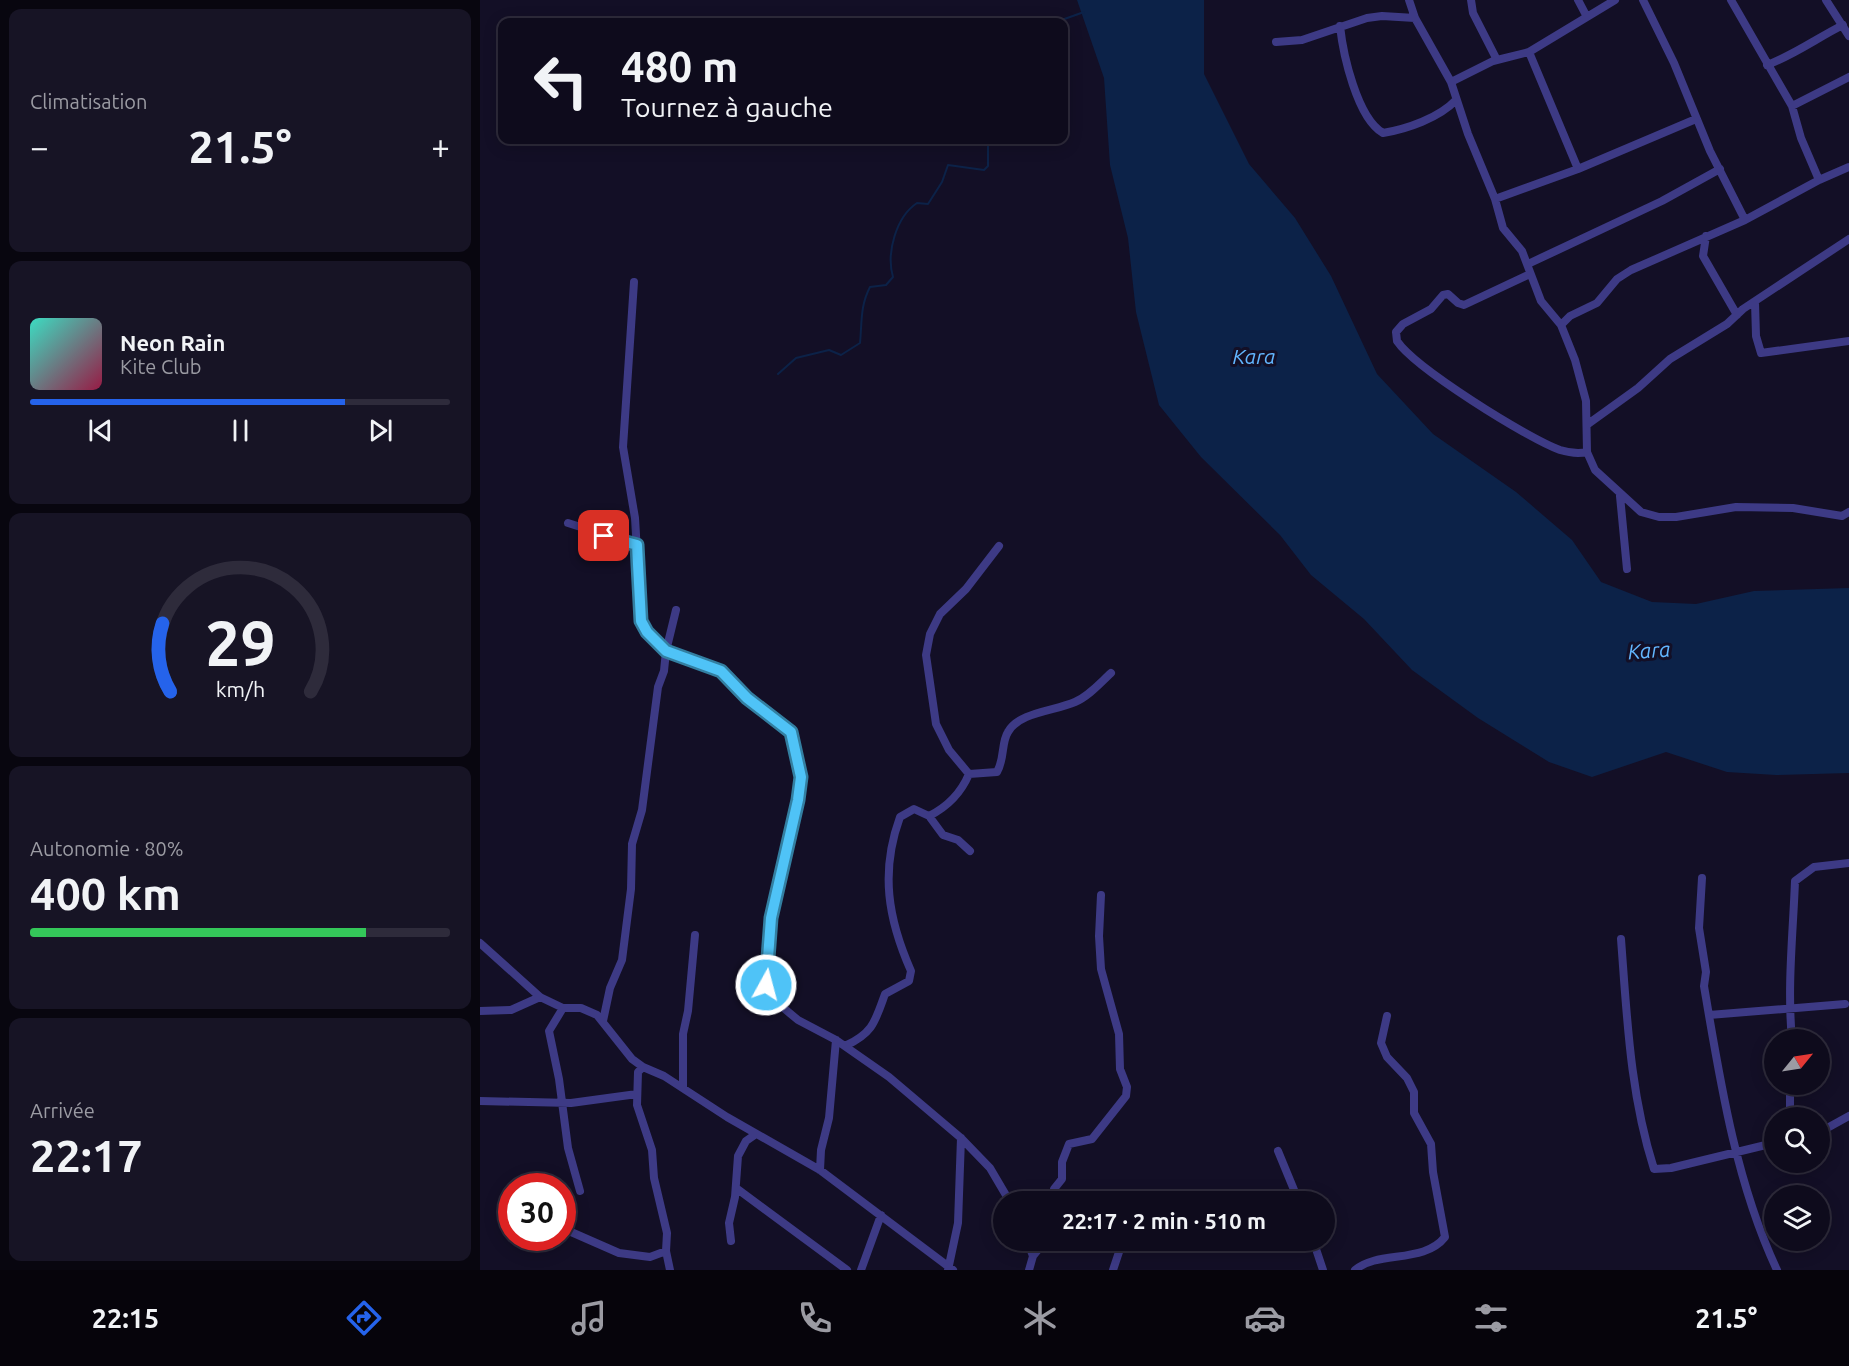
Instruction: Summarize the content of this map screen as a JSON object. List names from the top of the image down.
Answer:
{
  "water": ["Kara"],
  "north": "top right",
  "page": {
    "tile": [
      "Climatisation",
      ["Autonomie · 80%", "400 km"],
      ["Arrivée", "22:17"]
    ],
    "turn": ["480 m", "Tournez à gauche"],
    "heat": ["−", "21.5°", "+"],
    "song": ["Neon Rain", "Kite Club"],
    "limit": "30",
    "trip": "22:17 · 2 min · 510 m",
    "tabs": ["22:15", "21.5°"],
    "gauge": ["29", "km/h"]
  }
}
